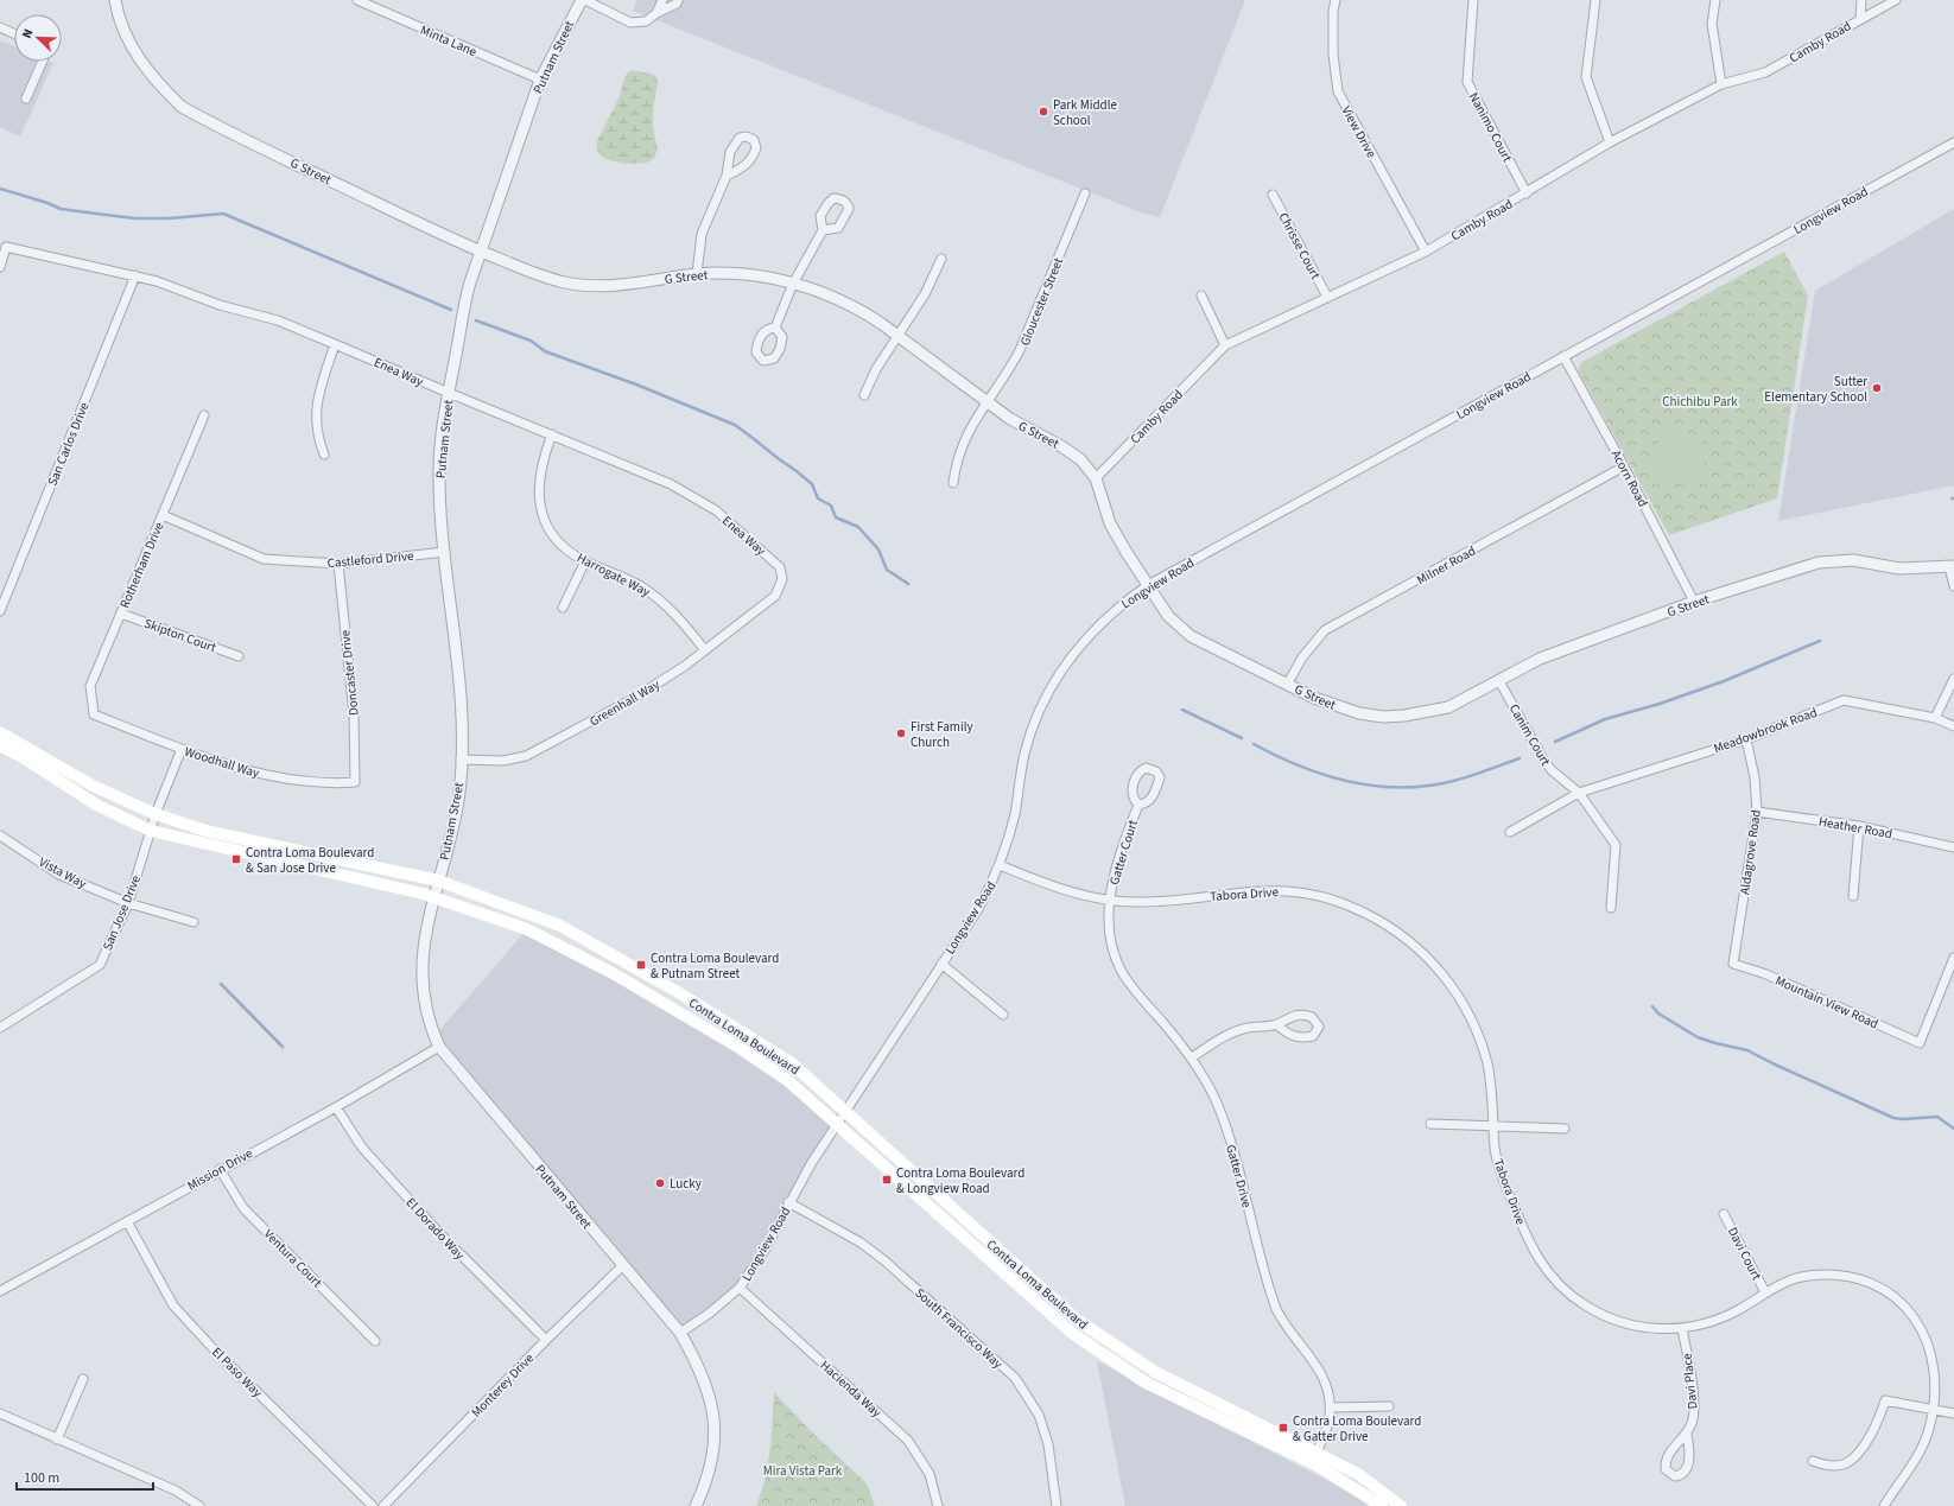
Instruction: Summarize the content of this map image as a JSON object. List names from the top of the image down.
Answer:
{
  "streets": {
    "main road": ["Contra Loma Boulevard"],
    "street": [
      "Minta Lane",
      "Camby Road",
      "Putnam Street",
      "Nanimo Court",
      "View Drive",
      "G Street",
      "Longview Road",
      "Chrisse Court",
      "Gloucester Street",
      "Enea Way",
      "San Carlos Drive",
      "Acorn Road",
      "Castleford Drive",
      "Rotherham Drive",
      "Milner Road",
      "Harrogate Way",
      "Skipton Court",
      "Doncaster Drive",
      "Greenhall Way",
      "Meadowbrook Road",
      "Canim Court",
      "Woodhall Way",
      "Heather Road",
      "Gatter Court",
      "Aldagrove Road",
      "Vista Way",
      "Tabora Drive",
      "San Jose Drive",
      "Mountain View Road",
      "Mission Drive",
      "Gatter Drive",
      "El Dorado Way",
      "Davi Court",
      "Ventura Court",
      "South Francisco Way",
      "El Paso Way",
      "Davi Place",
      "Monterey Drive",
      "Hacienda Way"
    ]
  },
  "crossings": [
    ["Minta Lane", "Putnam Street"],
    ["Camby Road", "Nanimo Court"],
    ["Camby Road", "View Drive"],
    ["Camby Road", "G Street"],
    ["Camby Road", "Chrisse Court"],
    ["Putnam Street", "G Street"],
    ["Putnam Street", "Longview Road"],
    ["Putnam Street", "Enea Way"],
    ["Putnam Street", "Castleford Drive"],
    ["Putnam Street", "Greenhall Way"],
    ["Putnam Street", "Contra Loma Boulevard"],
    ["Putnam Street", "Mission Drive"],
    ["Putnam Street", "Monterey Drive"],
    ["G Street", "Longview Road"],
    ["G Street", "Gloucester Street"],
    ["G Street", "Acorn Road"],
    ["G Street", "Milner Road"],
    ["G Street", "Canim Court"],
    ["Longview Road", "Acorn Road"],
    ["Longview Road", "Tabora Drive"],
    ["Longview Road", "Contra Loma Boulevard"],
    ["Longview Road", "South Francisco Way"],
    ["Longview Road", "Hacienda Way"],
    ["Enea Way", "San Carlos Drive"],
    ["Enea Way", "Harrogate Way"],
    ["Enea Way", "Greenhall Way"],
    ["Acorn Road", "Milner Road"],
    ["Castleford Drive", "Rotherham Drive"],
    ["Castleford Drive", "Doncaster Drive"],
    ["Rotherham Drive", "Skipton Court"],
    ["Rotherham Drive", "Woodhall Way"],
    ["Harrogate Way", "Greenhall Way"],
    ["Doncaster Drive", "Woodhall Way"],
    ["Meadowbrook Road", "Canim Court"],
    ["Meadowbrook Road", "Aldagrove Road"],
    ["Woodhall Way", "San Jose Drive"],
    ["Heather Road", "Aldagrove Road"],
    ["Gatter Court", "Tabora Drive"],
    ["Gatter Court", "Gatter Drive"],
    ["Aldagrove Road", "Mountain View Road"],
    ["Vista Way", "San Jose Drive"],
    ["Tabora Drive", "Gatter Drive"],
    ["Tabora Drive", "Davi Court"],
    ["Tabora Drive", "Davi Place"],
    ["San Jose Drive", "Contra Loma Boulevard"],
    ["Contra Loma Boulevard", "Gatter Drive"],
    ["Mission Drive", "El Dorado Way"],
    ["Mission Drive", "Ventura Court"],
    ["Mission Drive", "El Paso Way"],
    ["El Dorado Way", "Monterey Drive"]
  ],
  "parks": ["Chichibu Park", "Mira Vista Park"],
  "places": {
    "other": [
      "Park Middle School",
      "Sutter Elementary School",
      "First Family Church",
      "Lucky"
    ],
    "transit": [
      "Contra Loma Boulevard & San Jose Drive",
      "Contra Loma Boulevard & Putnam Street",
      "Contra Loma Boulevard & Longview Road",
      "Contra Loma Boulevard & Gatter Drive"
    ]
  },
  "scale_bar": "100 m",
  "north": "top left"
}
